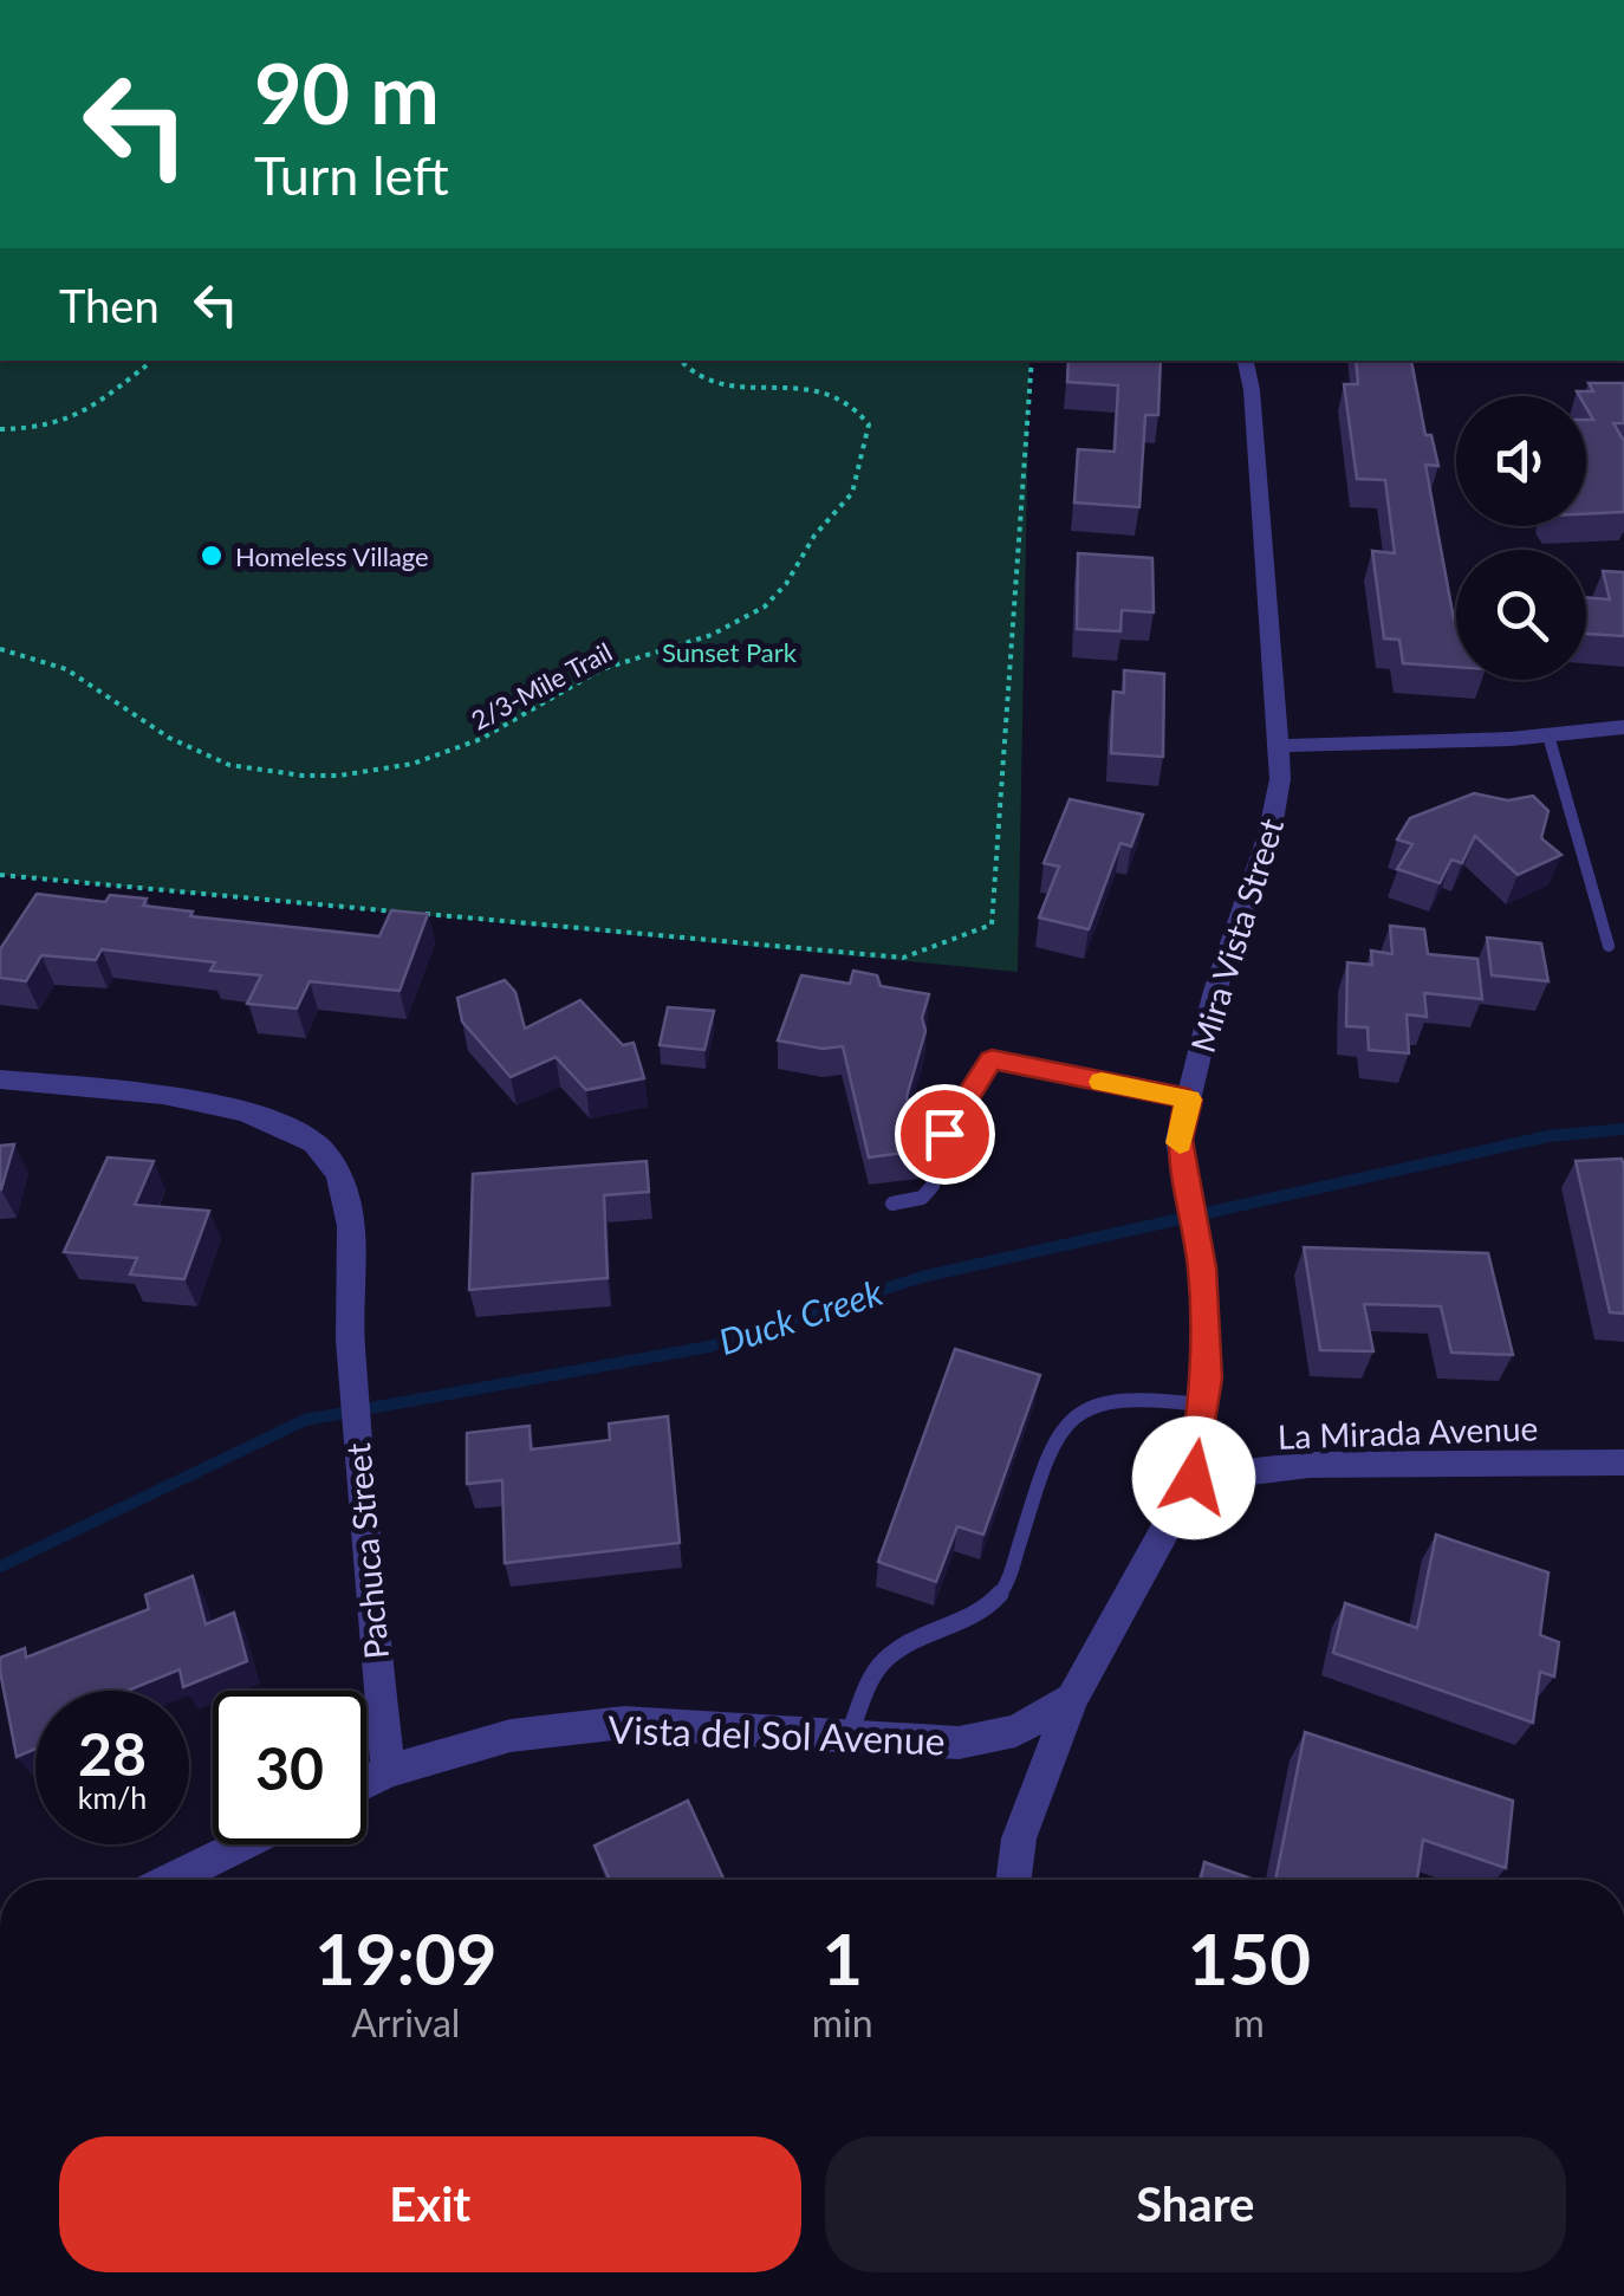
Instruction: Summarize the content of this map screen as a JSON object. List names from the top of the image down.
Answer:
{
  "streets": {
    "street": [
      "Mira Vista Street",
      "La Mirada Avenue",
      "Pachuca Street",
      "Vista del Sol Avenue"
    ],
    "path": ["2/3-Mile Trail"]
  },
  "crossings": [
    ["Mira Vista Street", "La Mirada Avenue"],
    ["Mira Vista Street", "Vista del Sol Avenue"],
    ["Pachuca Street", "Vista del Sol Avenue"]
  ],
  "water": ["Duck Creek"],
  "parks": ["Sunset Park"],
  "places": ["Homeless Village"],
  "page": {
    "turn": ["90 m", "Turn left"],
    "then": "Then",
    "speed": "28 km/h",
    "limit": "30",
    "eta": [
      "19:09",
      "Arrival",
      "1",
      "min",
      "150",
      "m"
    ],
    "buttons": ["Exit", "Share"]
  }
}
